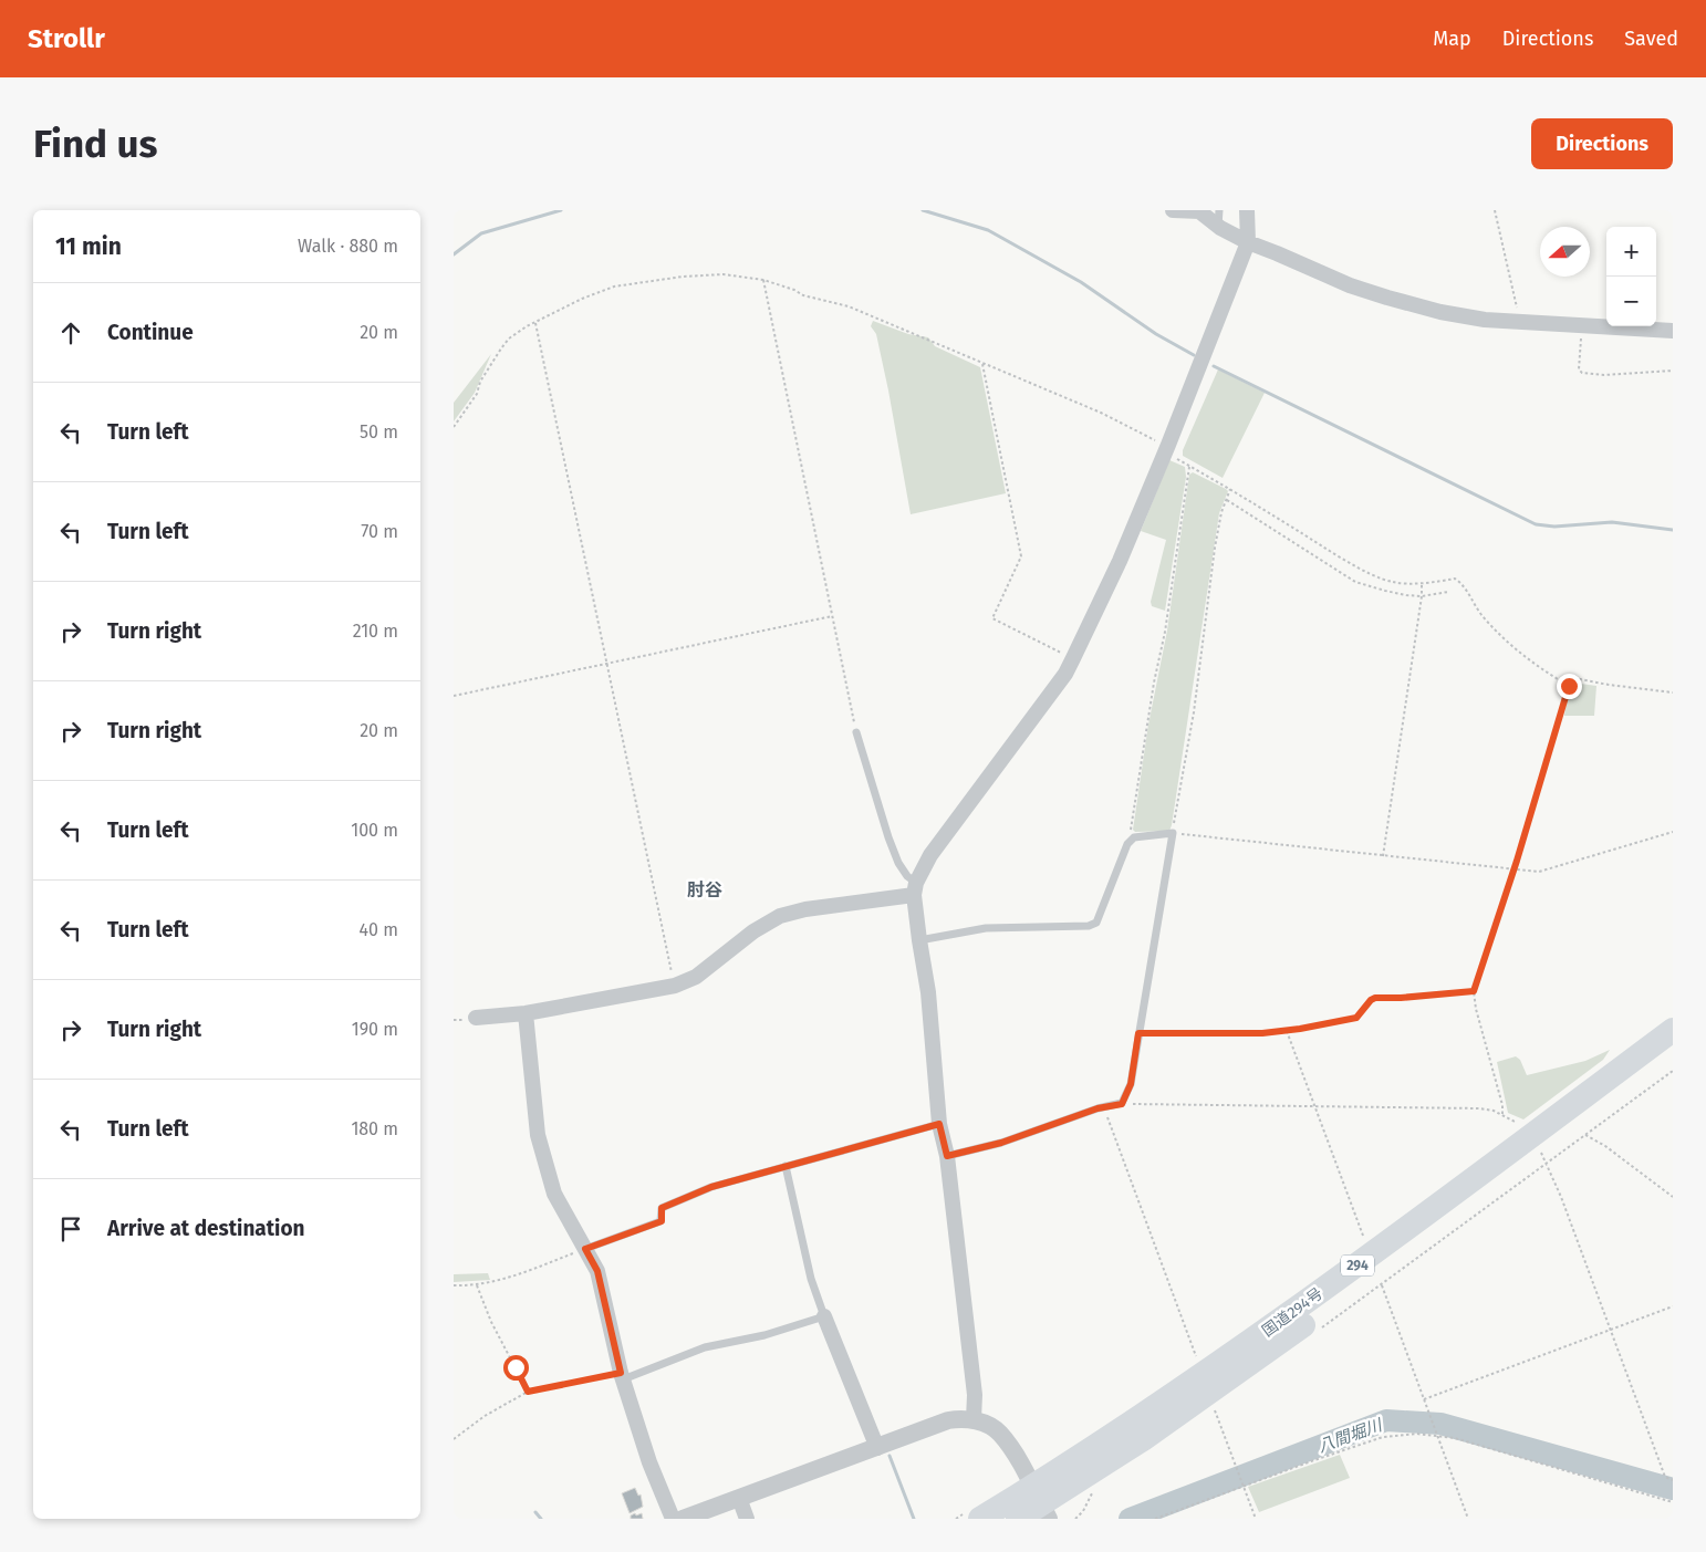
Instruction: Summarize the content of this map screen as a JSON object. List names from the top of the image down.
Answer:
{
  "streets": {
    "highway": ["294", "国道294号"]
  },
  "districts": ["肘谷"],
  "water": ["八間堀川"],
  "north": "left",
  "page": {
    "header": "Strollr",
    "nav": ["Map", "Directions", "Saved"],
    "buttons": "Directions",
    "title": "Find us",
    "heading": ["11 min", "Walk · 880 m"],
    "map_buttons": ["+", "−"],
    "list": [
      ["Continue", "20 m"],
      ["Turn left", "50 m"],
      ["Turn left", "70 m"],
      ["Turn right", "210 m"],
      ["Turn right", "20 m"],
      ["Turn left", "100 m"],
      ["Turn left", "40 m"],
      ["Turn right", "190 m"],
      ["Turn left", "180 m"],
      "Arrive at destination"
    ]
  }
}
